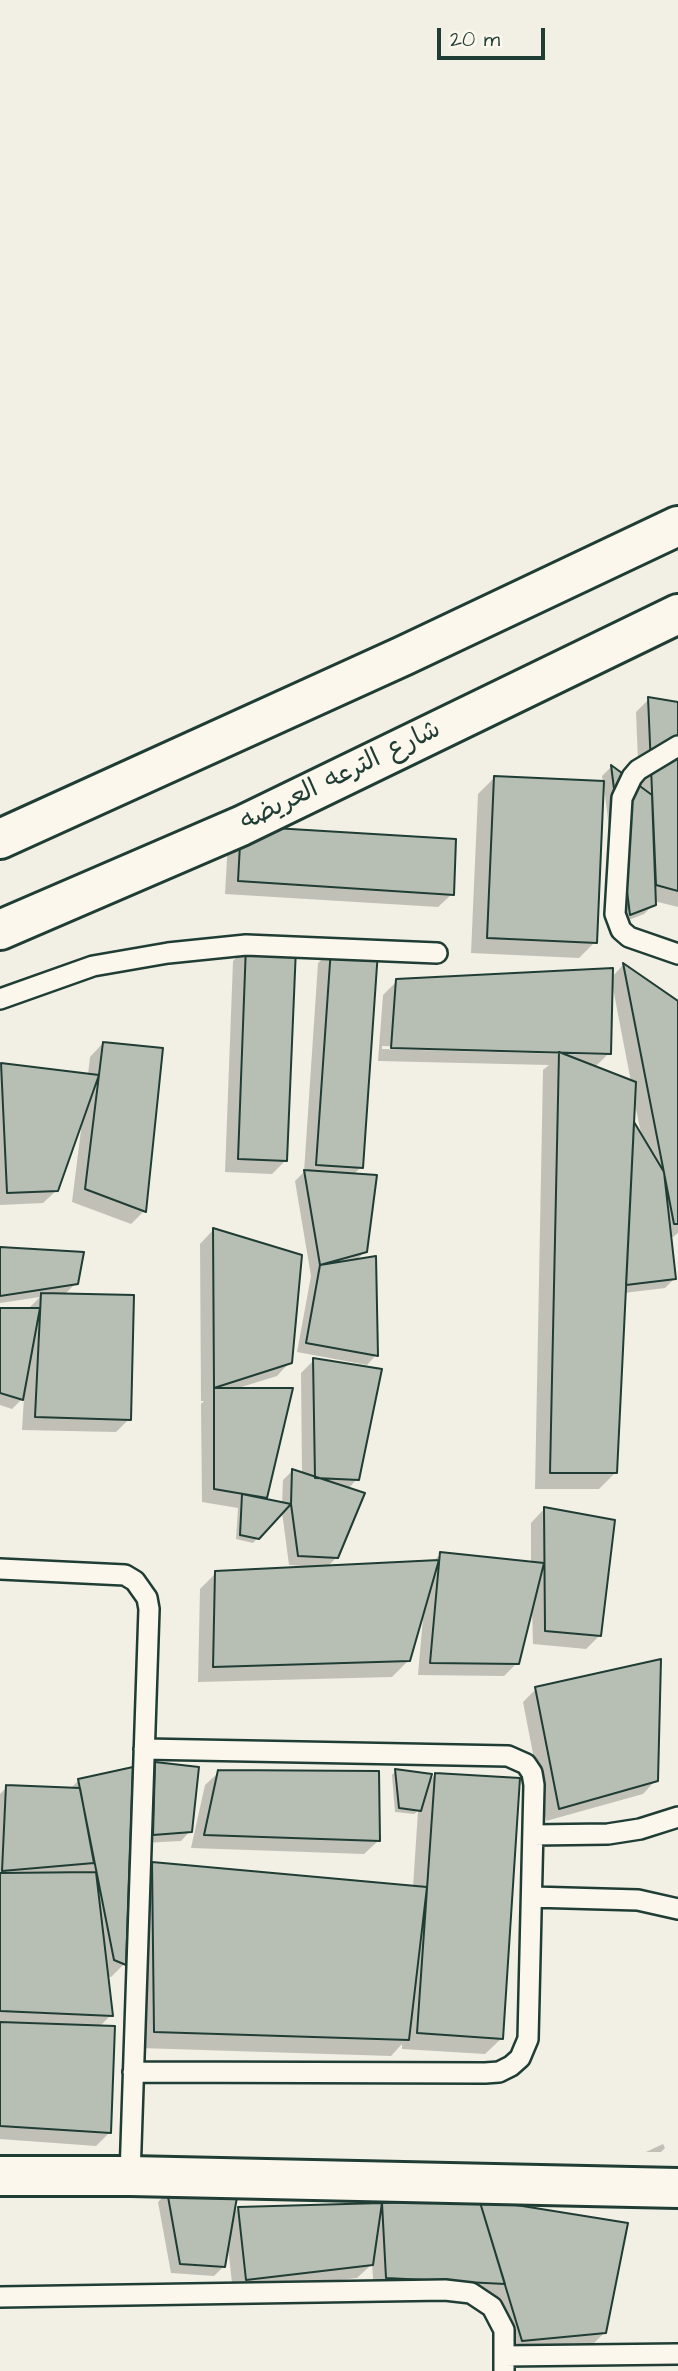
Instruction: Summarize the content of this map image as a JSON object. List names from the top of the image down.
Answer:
{
  "streets": {
    "street": ["شارع الترعه العريضه"]
  },
  "scale_bar": "20 m"
}
